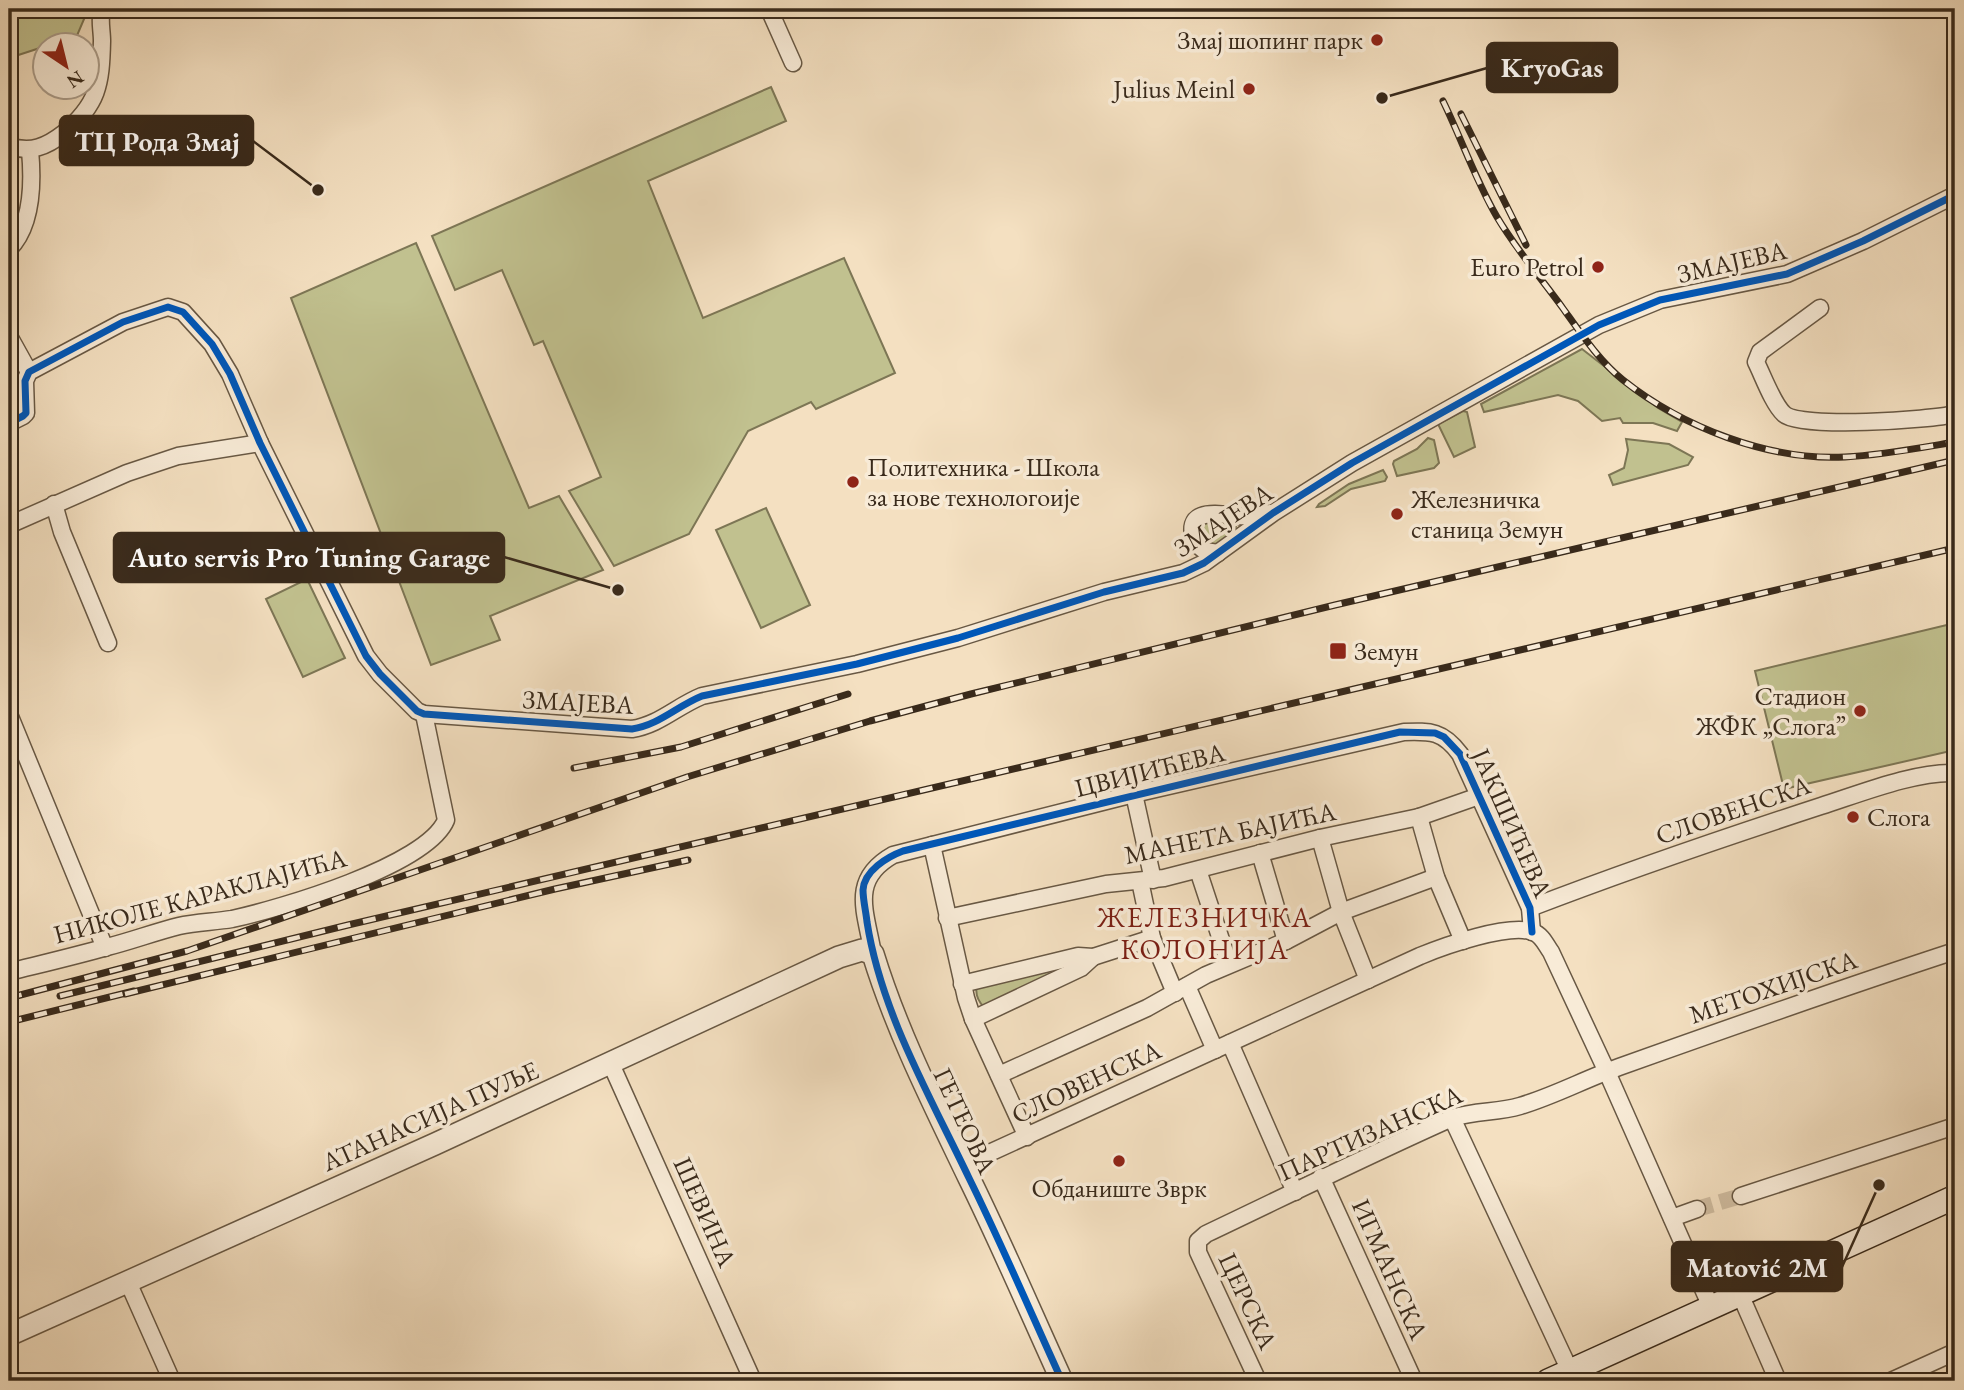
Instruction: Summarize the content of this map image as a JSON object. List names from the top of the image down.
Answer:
{
  "streets": {
    "street": [
      "ЗМАЈЕВА",
      "ЦВИЈИЋЕВА",
      "СЛОВЕНСКА",
      "ЈАКШИЋЕВА",
      "МАНЕТА БАЈИЋА",
      "НИКОЛЕ КАРАКЛАЈИЋА",
      "МЕТОХИЈСКА",
      "АТАНАСИЈА ПУЉЕ",
      "ГЕТЕОВА",
      "ПАРТИЗАНСКА",
      "ШЕВИНА",
      "ИГМАНСКА",
      "ЦЕРСКА"
    ]
  },
  "crossings": [
    ["ЗМАЈЕВА", "НИКОЛЕ КАРАКЛАЈИЋА"],
    ["ЦВИЈИЋЕВА", "ЈАКШИЋЕВА"],
    ["ЦВИЈИЋЕВА", "ГЕТЕОВА"],
    ["СЛОВЕНСКА", "ЈАКШИЋЕВА"],
    ["СЛОВЕНСКА", "ГЕТЕОВА"],
    ["ЈАКШИЋЕВА", "МАНЕТА БАЈИЋА"],
    ["ЈАКШИЋЕВА", "МЕТОХИЈСКА"],
    ["ЈАКШИЋЕВА", "ПАРТИЗАНСКА"],
    ["МЕТОХИЈСКА", "ПАРТИЗАНСКА"],
    ["АТАНАСИЈА ПУЉЕ", "ГЕТЕОВА"],
    ["АТАНАСИЈА ПУЉЕ", "ШЕВИНА"],
    ["ПАРТИЗАНСКА", "ИГМАНСКА"],
    ["ПАРТИЗАНСКА", "ЦЕРСКА"]
  ],
  "districts": ["ЖЕЛЕЗНИЧКА КОЛОНИЈА"],
  "places": {
    "other": [
      "Змај шопинг парк",
      "Julius Meinl",
      "KryoGas",
      "ТЦ Рода Змај",
      "Euro Petrol",
      "Политехника - Школа за нове технологоије",
      "Железничка станица Земун",
      "Auto servis Pro Tuning Garage",
      "Стадион ЖФК „Слога”",
      "Слога",
      "Обданиште Зврк",
      "Matović 2M"
    ],
    "transit": ["Земун"]
  },
  "north": "bottom right"
}
